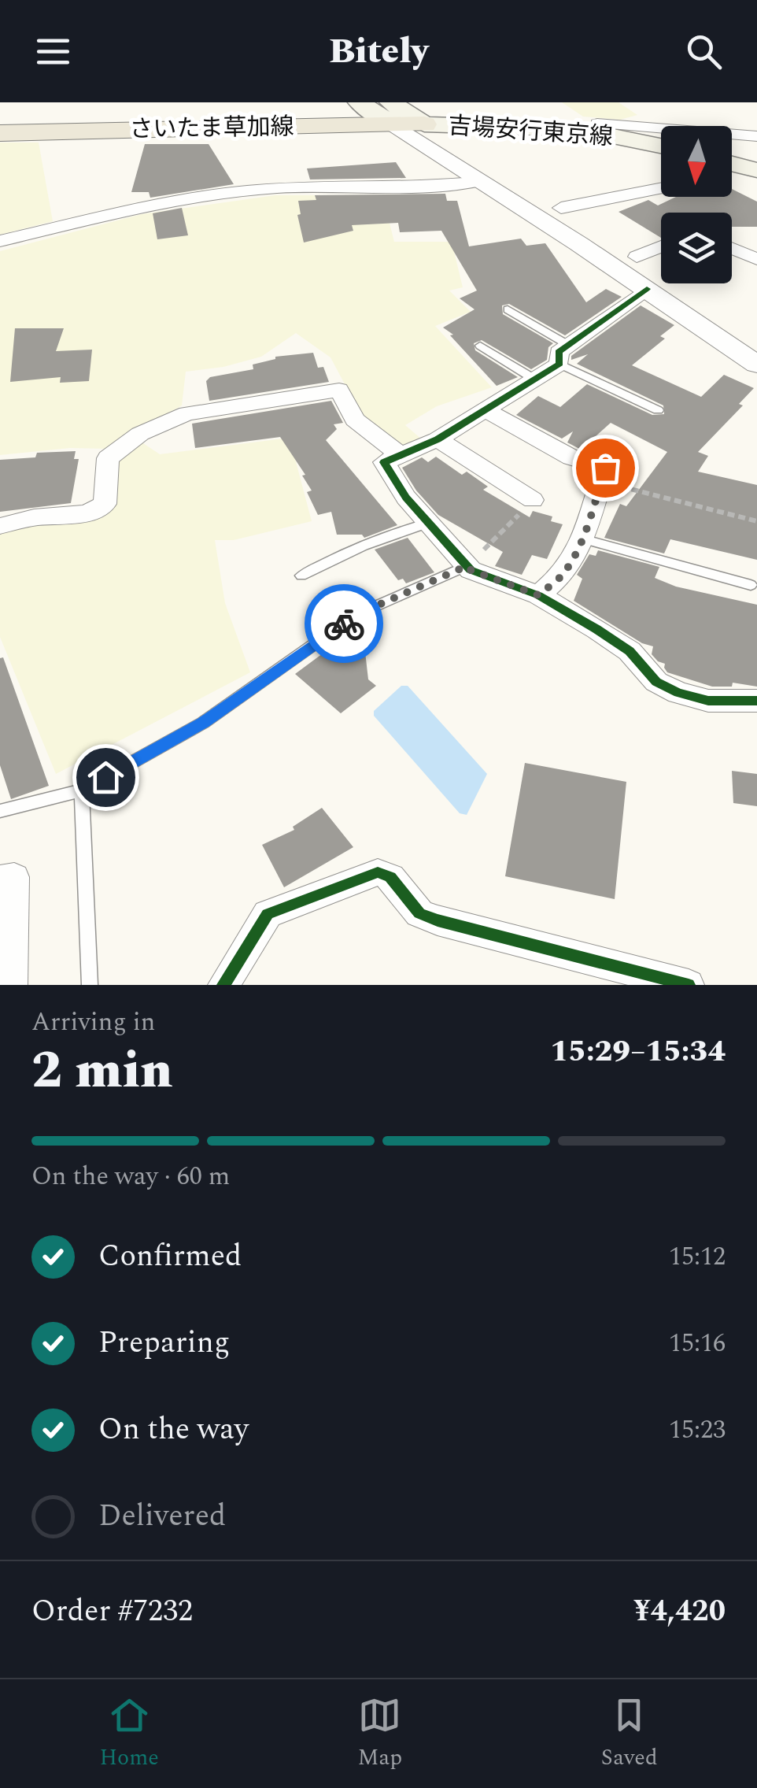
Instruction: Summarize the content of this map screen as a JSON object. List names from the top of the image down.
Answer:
{
  "streets": {
    "main road": ["さいたま草加線", "吉場安行東京線"]
  },
  "crossings": [
    ["さいたま草加線", "吉場安行東京線"]
  ],
  "north": "bottom",
  "page": {
    "header": "Bitely",
    "heading": ["2 min", "Arriving in", "15:29–15:34"],
    "panel": ["Order #7232", "¥4,420"],
    "bar": "On the way · 60 m",
    "list": [
      ["Confirmed", "15:12"],
      ["Preparing", "15:16"],
      ["On the way", "15:23"],
      "Delivered"
    ],
    "tabs": ["Home", "Map", "Saved"]
  }
}
